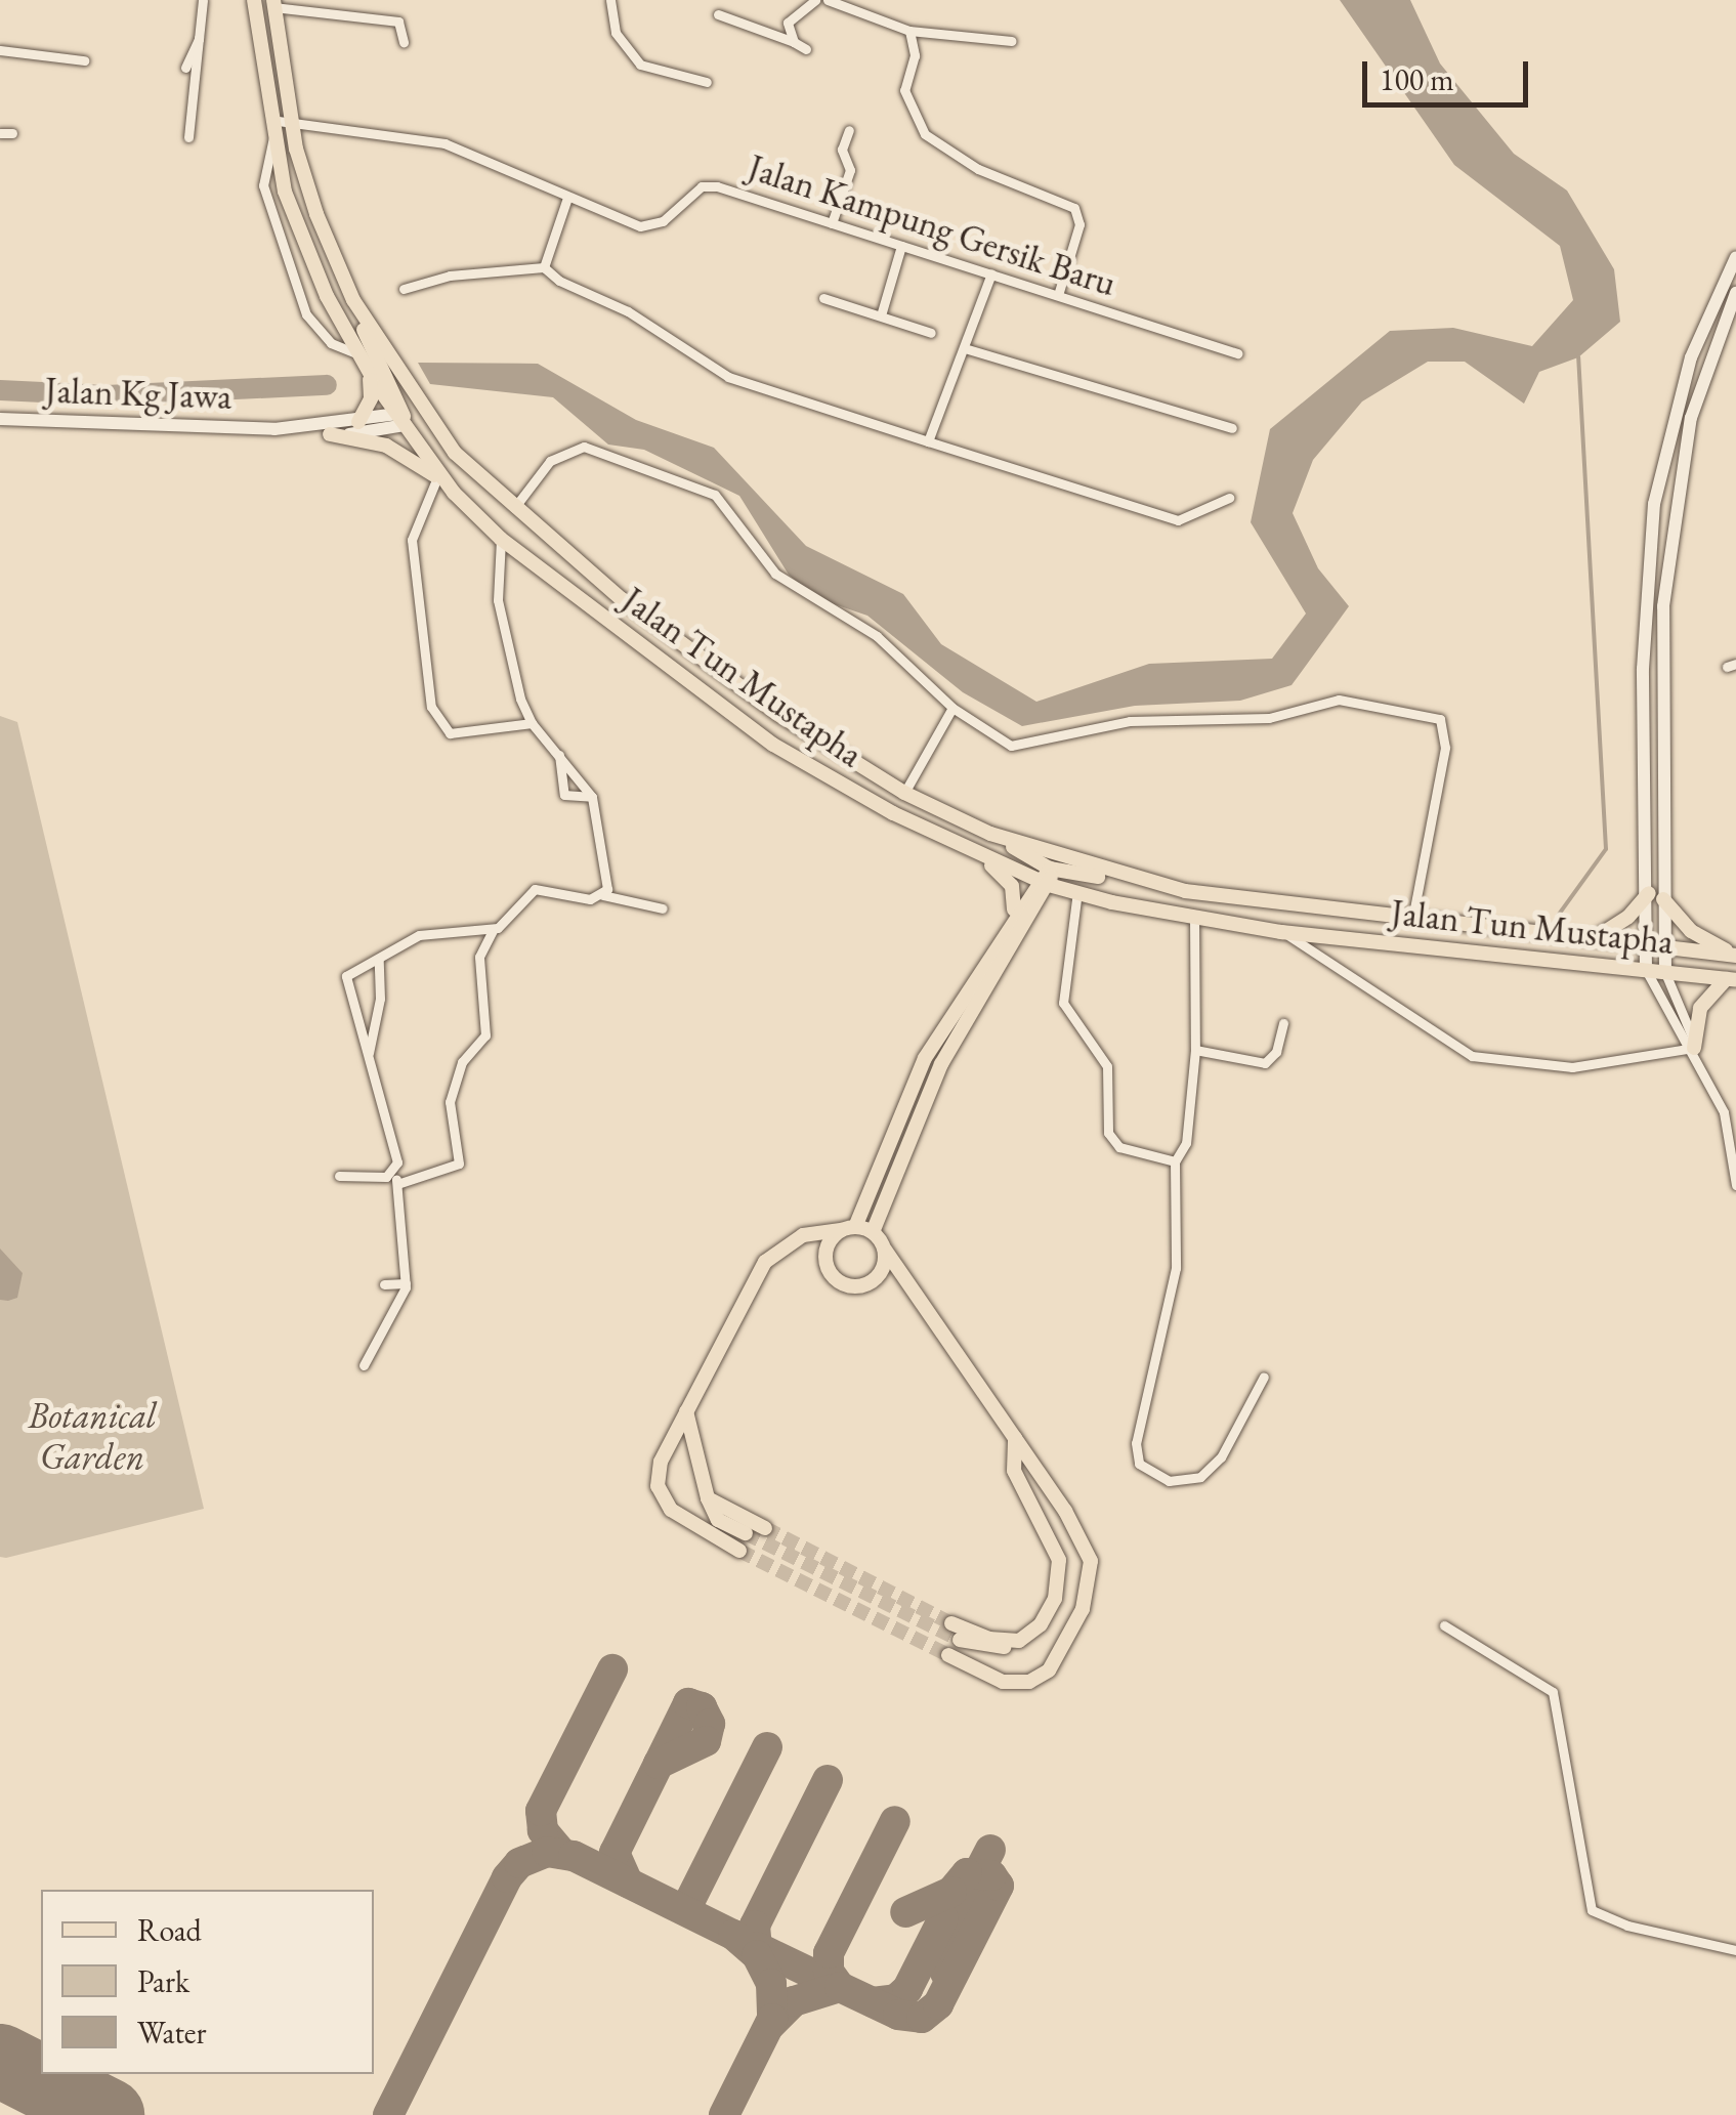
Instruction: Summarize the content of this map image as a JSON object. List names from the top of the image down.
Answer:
{
  "streets": {
    "main road": ["Jalan Kg Jawa", "Jalan Tun Mustapha"],
    "street": ["Jalan Kampung Gersik Baru"]
  },
  "crossings": [
    ["Jalan Kampung Gersik Baru", "Jalan Tun Mustapha"],
    ["Jalan Kg Jawa", "Jalan Tun Mustapha"]
  ],
  "parks": ["Botanical Garden"],
  "legend": ["Road", "Park", "Water"],
  "scale_bar": "100 m"
}
